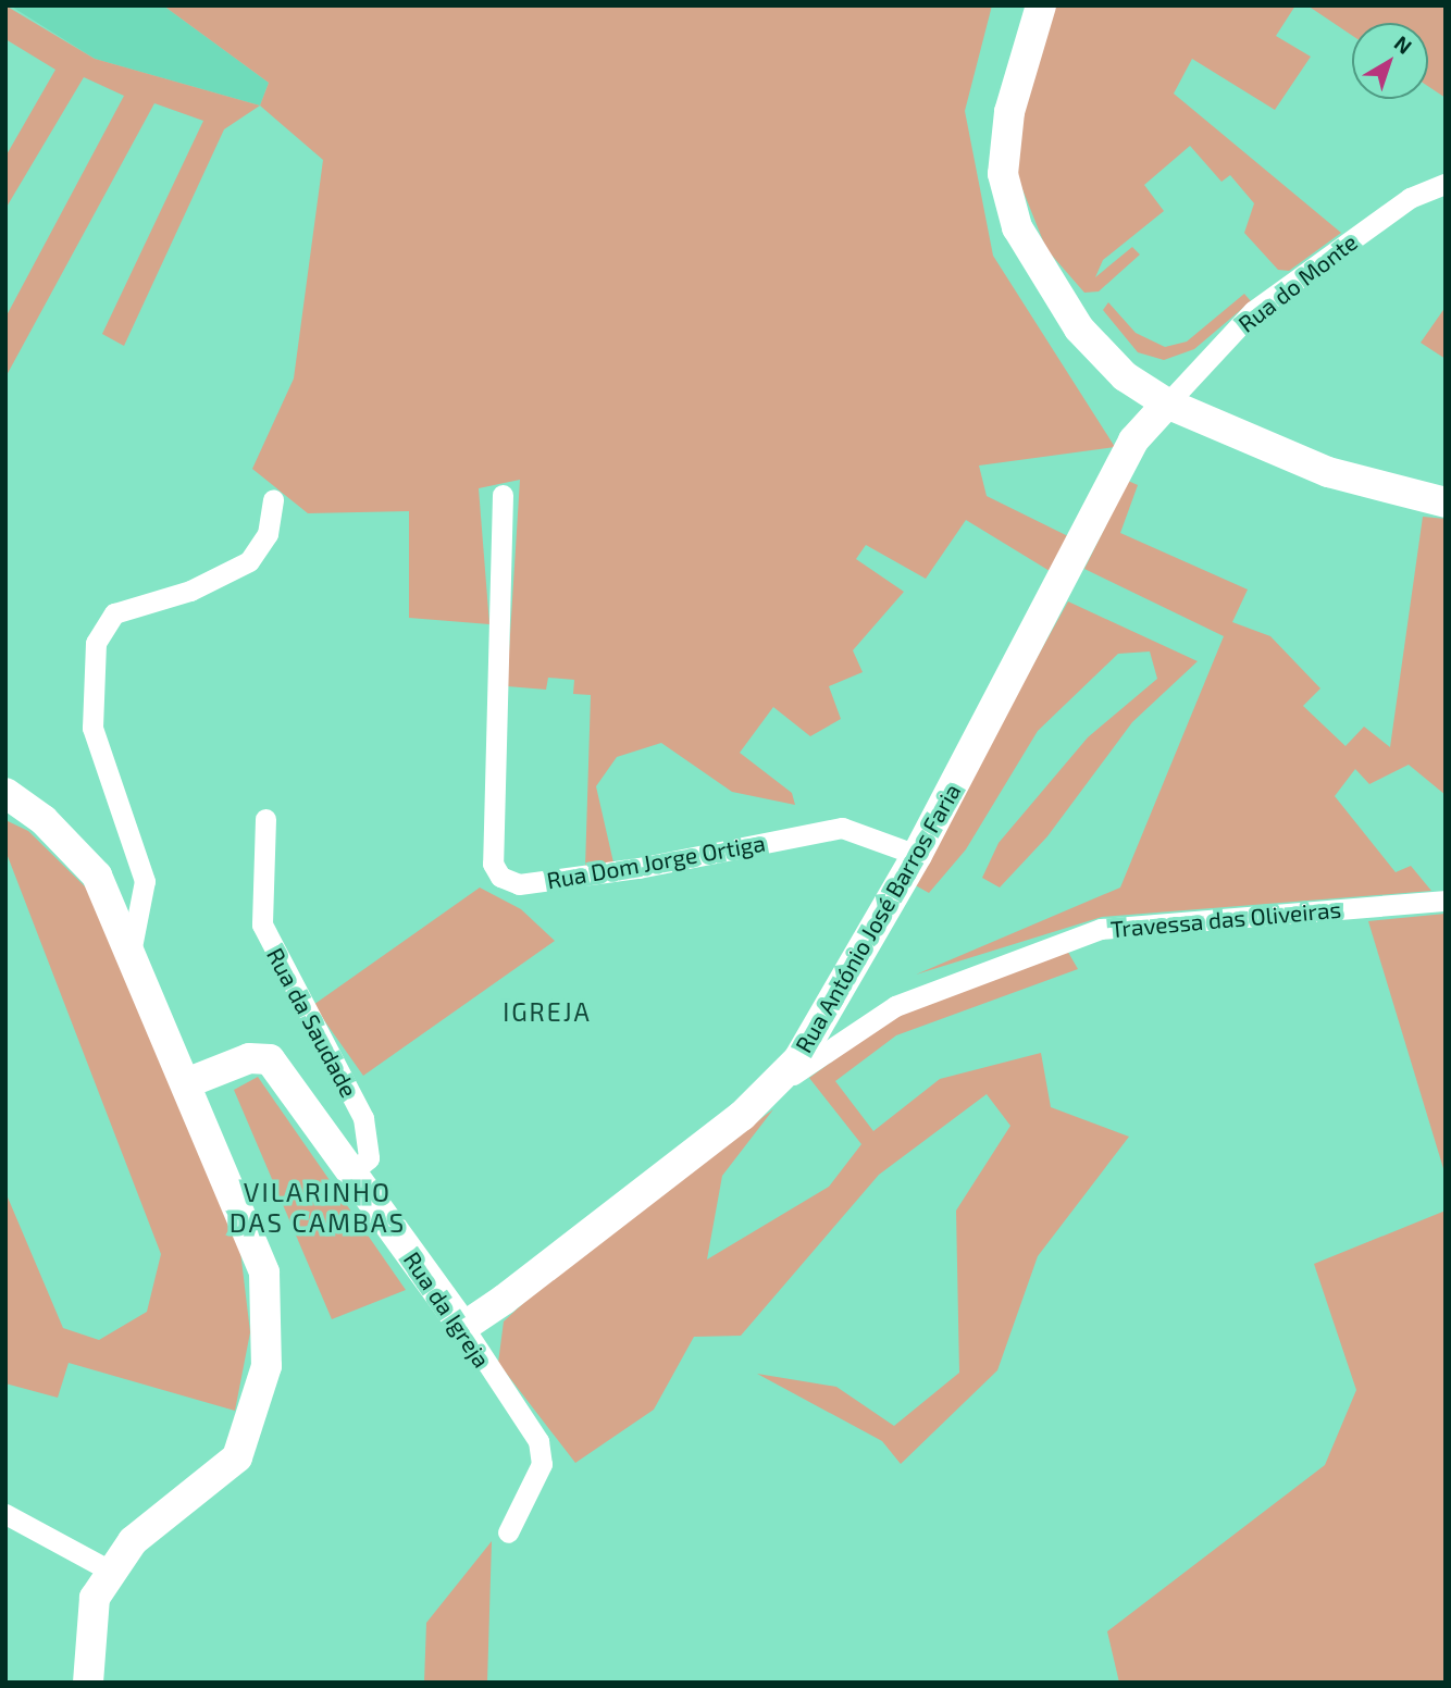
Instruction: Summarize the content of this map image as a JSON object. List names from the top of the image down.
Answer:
{
  "streets": {
    "street": [
      "Rua do Monte",
      "Rua Dom Jorge Ortiga",
      "Rua António José Barros Faria",
      "Travessa das Oliveiras",
      "Rua da Saudade",
      "Rua da Igreja"
    ]
  },
  "crossings": [
    ["Rua do Monte", "Rua António José Barros Faria"],
    ["Rua Dom Jorge Ortiga", "Rua António José Barros Faria"],
    ["Rua António José Barros Faria", "Travessa das Oliveiras"],
    ["Rua António José Barros Faria", "Rua da Igreja"],
    ["Rua da Saudade", "Rua da Igreja"]
  ],
  "districts": ["IGREJA", "VILARINHO DAS CAMBAS"],
  "north": "top right"
}
